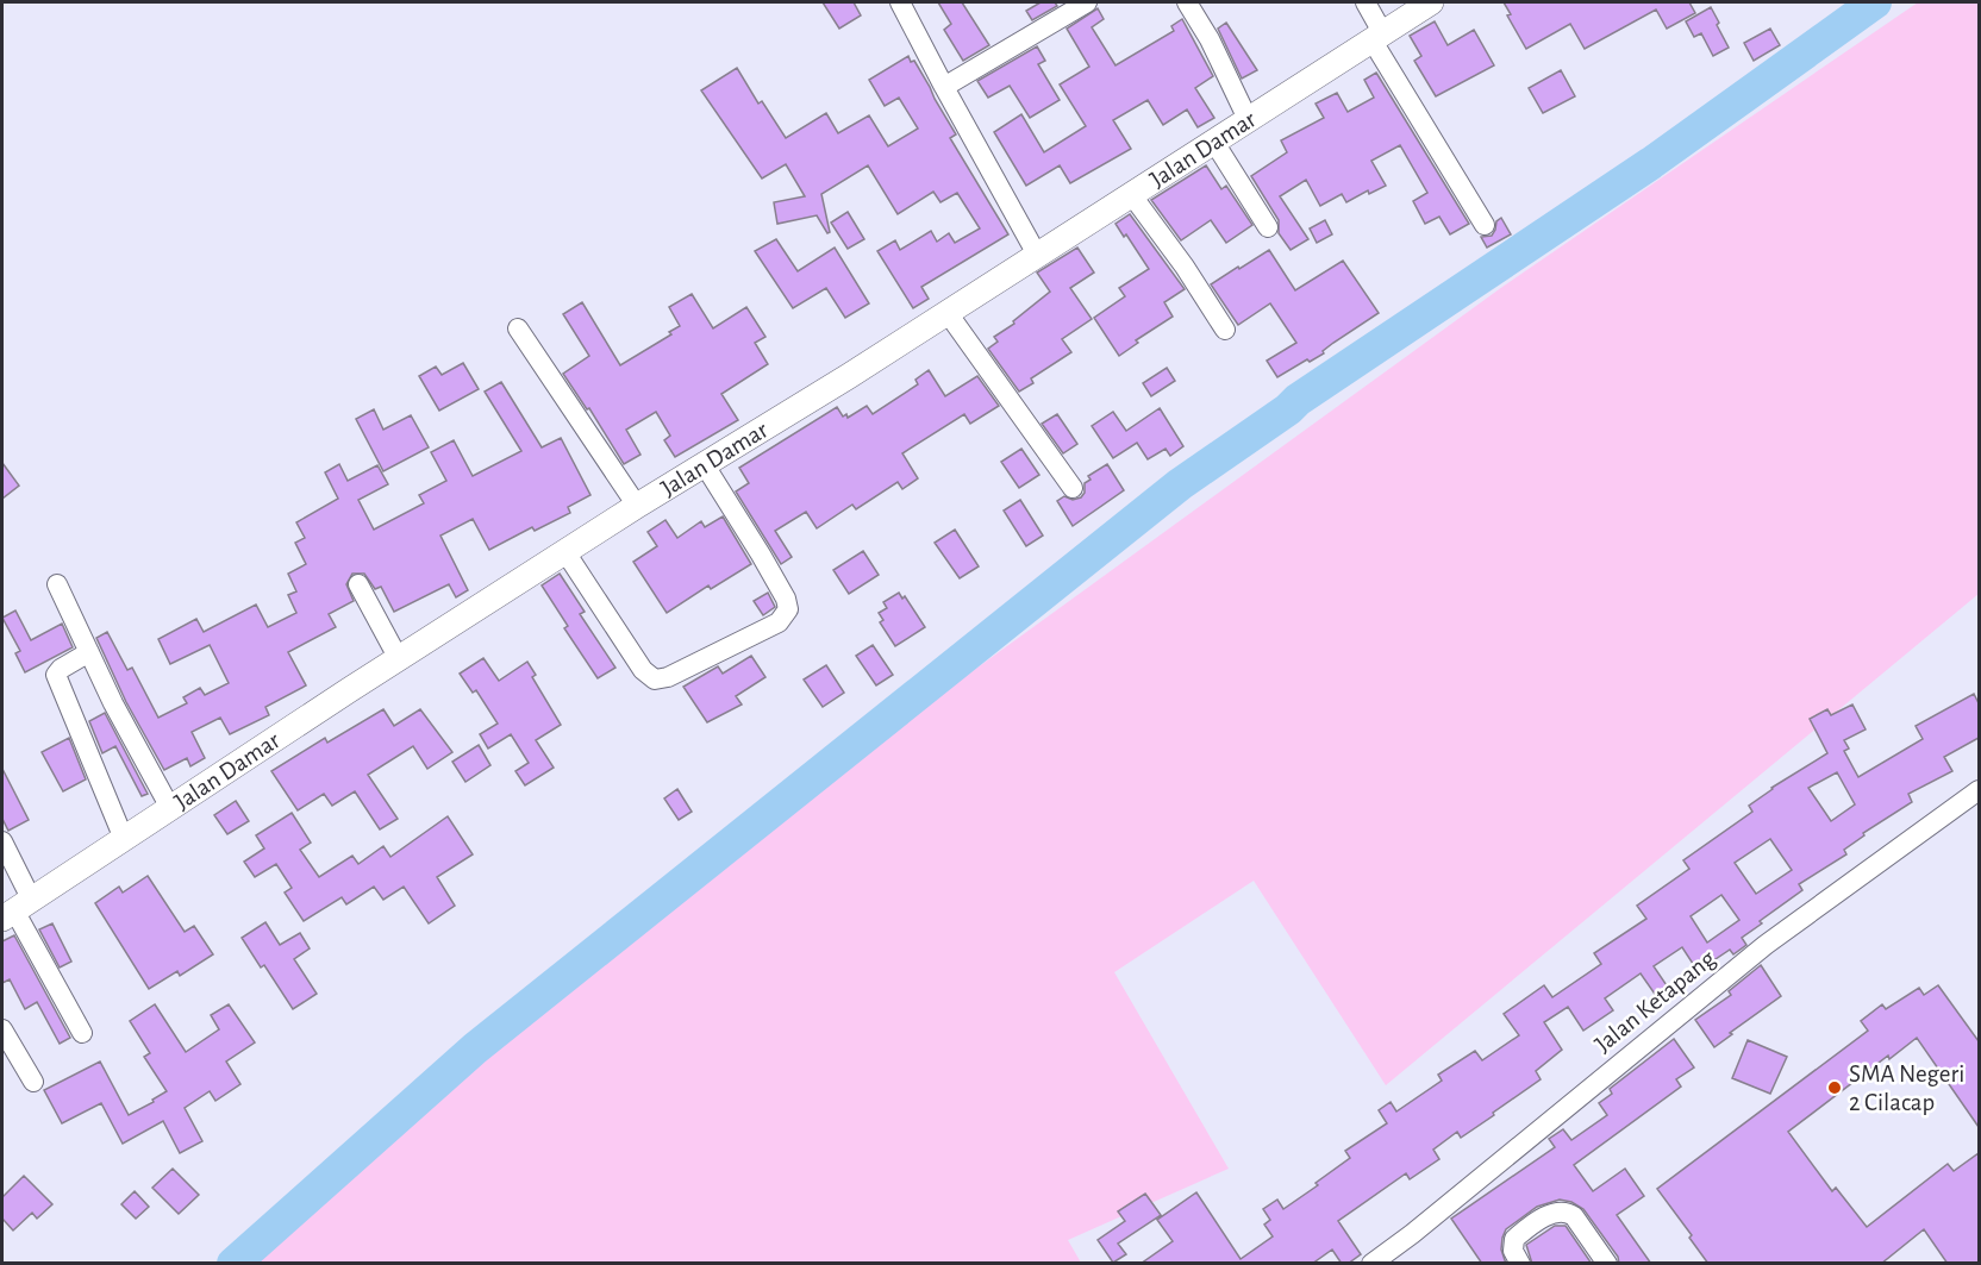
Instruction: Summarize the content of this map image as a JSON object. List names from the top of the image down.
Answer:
{
  "streets": {
    "street": ["Jalan Damar", "Jalan Ketapang"]
  },
  "places": ["SMA Negeri 2 Cilacap"]
}
